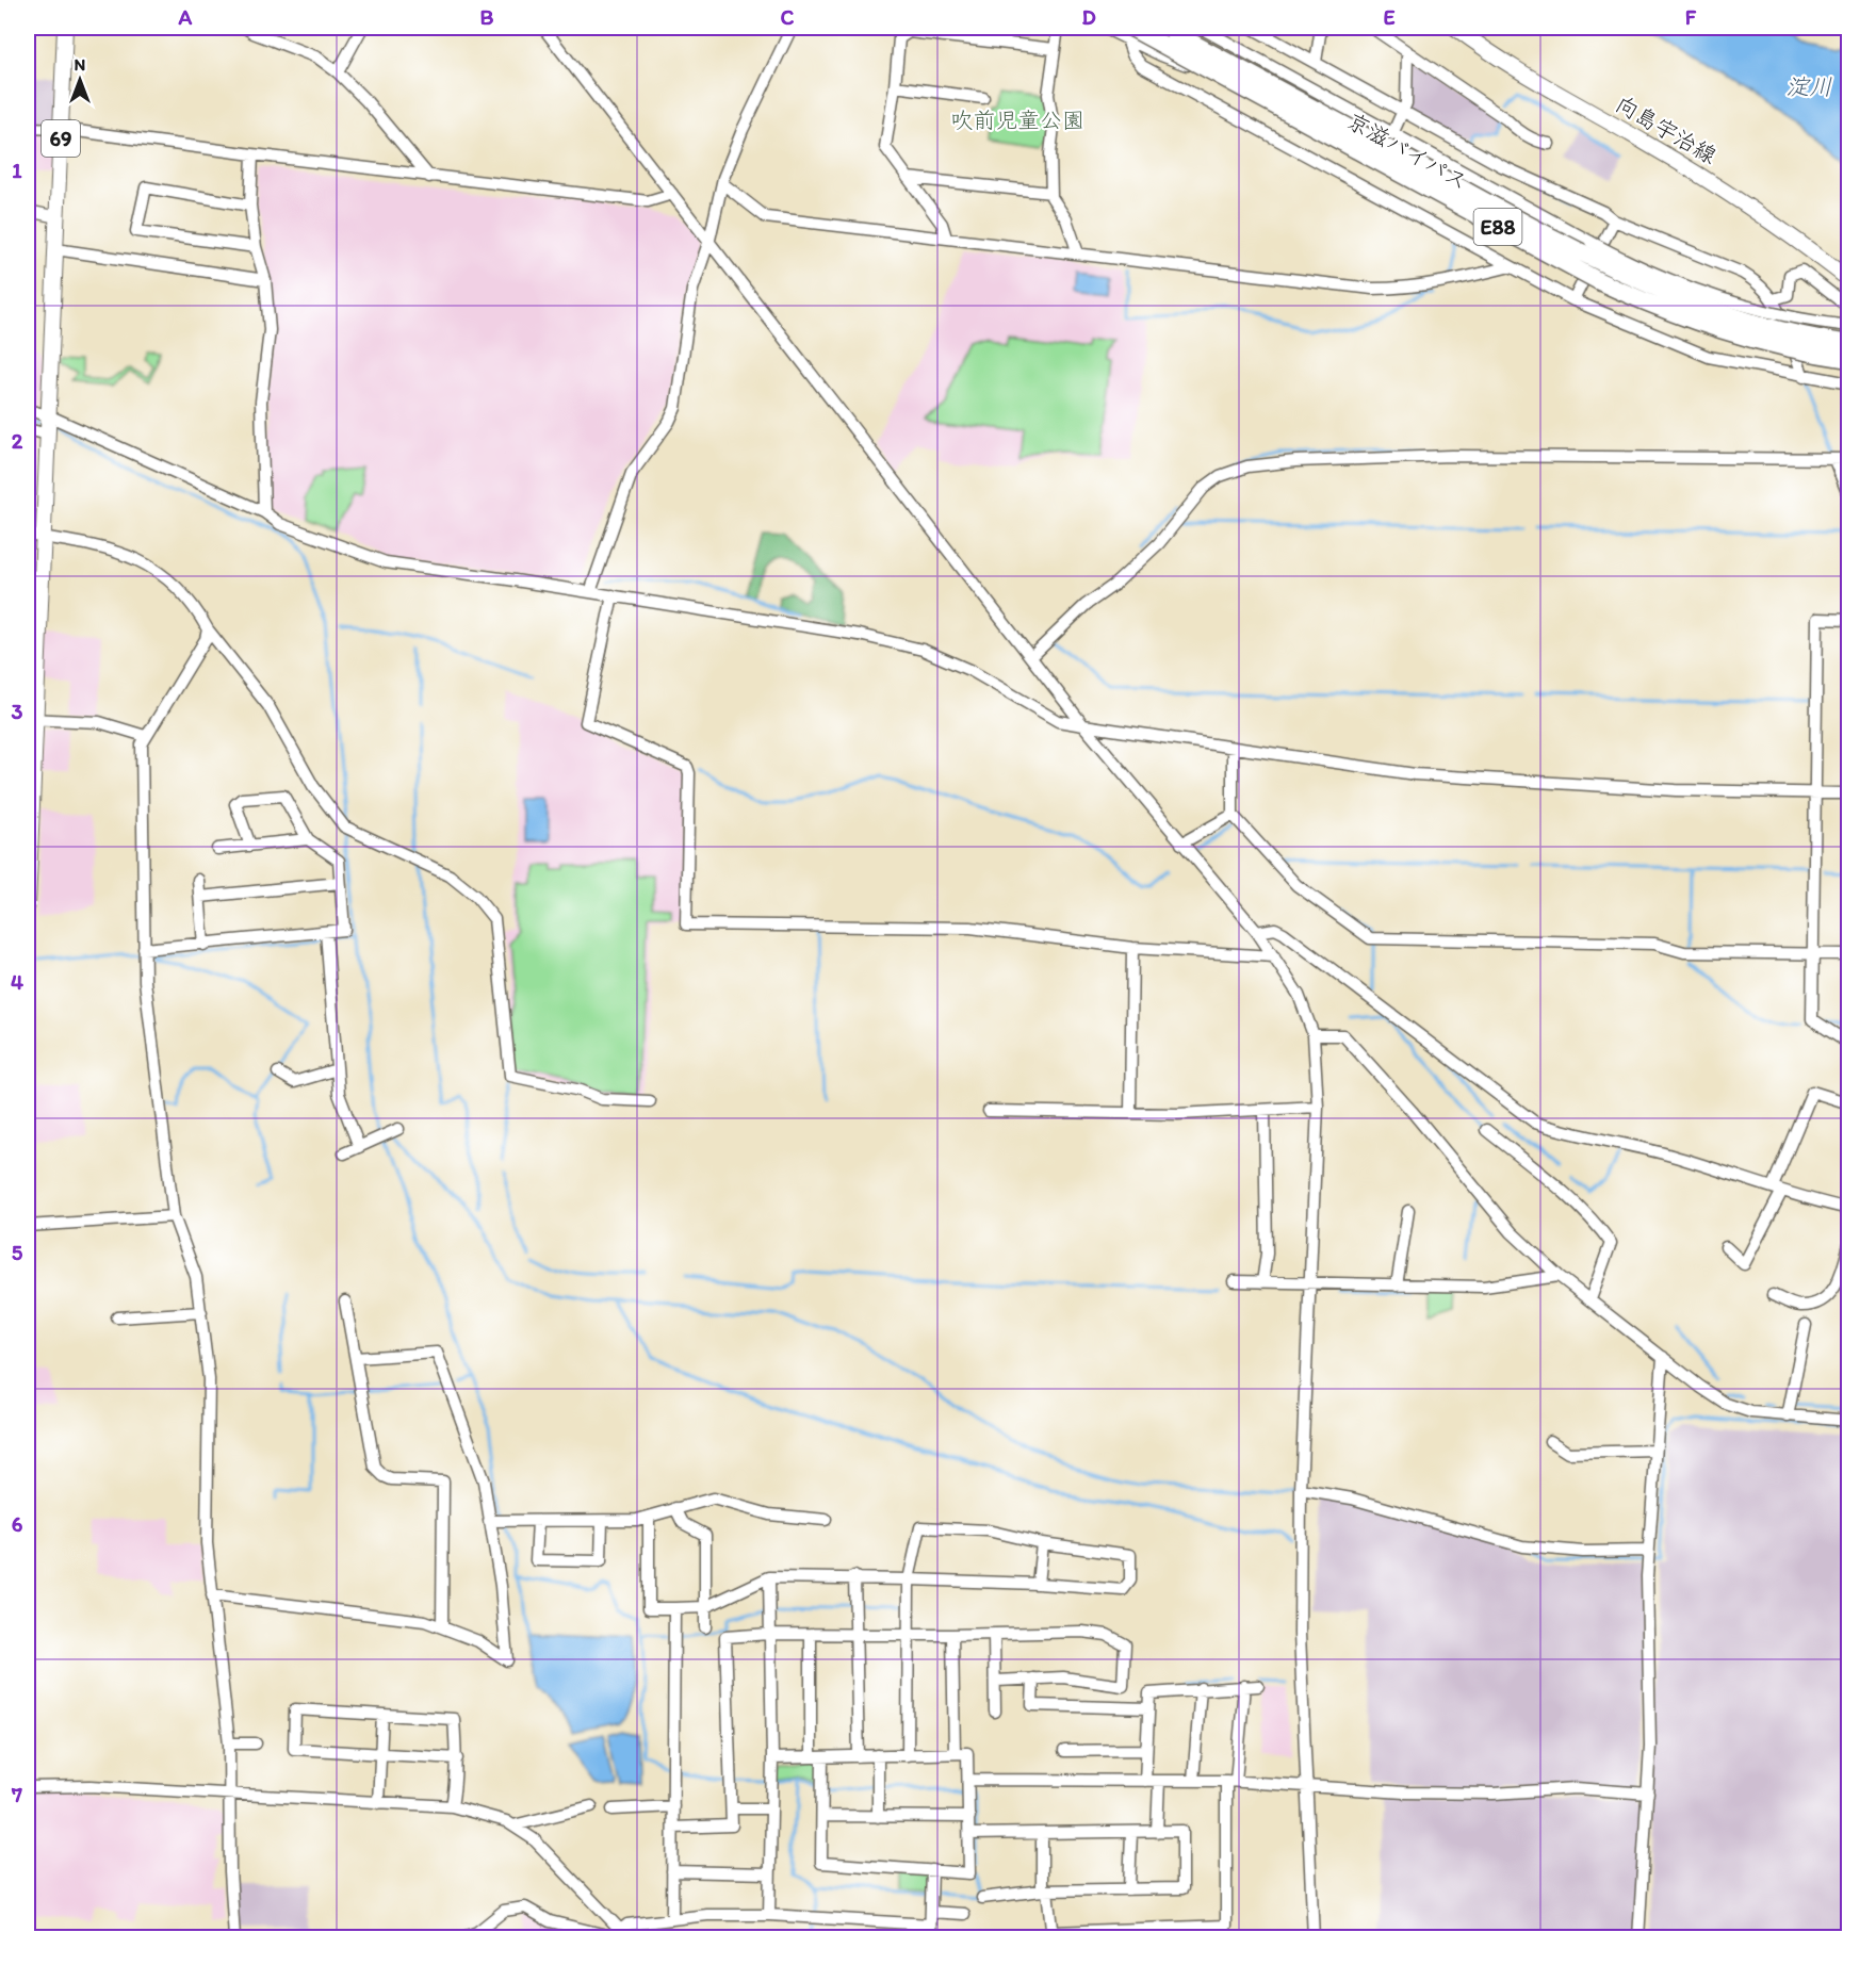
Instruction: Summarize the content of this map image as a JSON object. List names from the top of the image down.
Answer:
{
  "streets": {
    "highway": ["京滋バイパス", "E88"],
    "main road": ["向島宇治線", "69"]
  },
  "water": ["淀川"],
  "parks": ["吹前児童公園"],
  "north": "top",
  "grid": {
    "columns": [
      "A",
      "B",
      "C",
      "D",
      "E",
      "F"
    ],
    "rows": [
      "1",
      "2",
      "3",
      "4",
      "5",
      "6",
      "7"
    ]
  }
}
